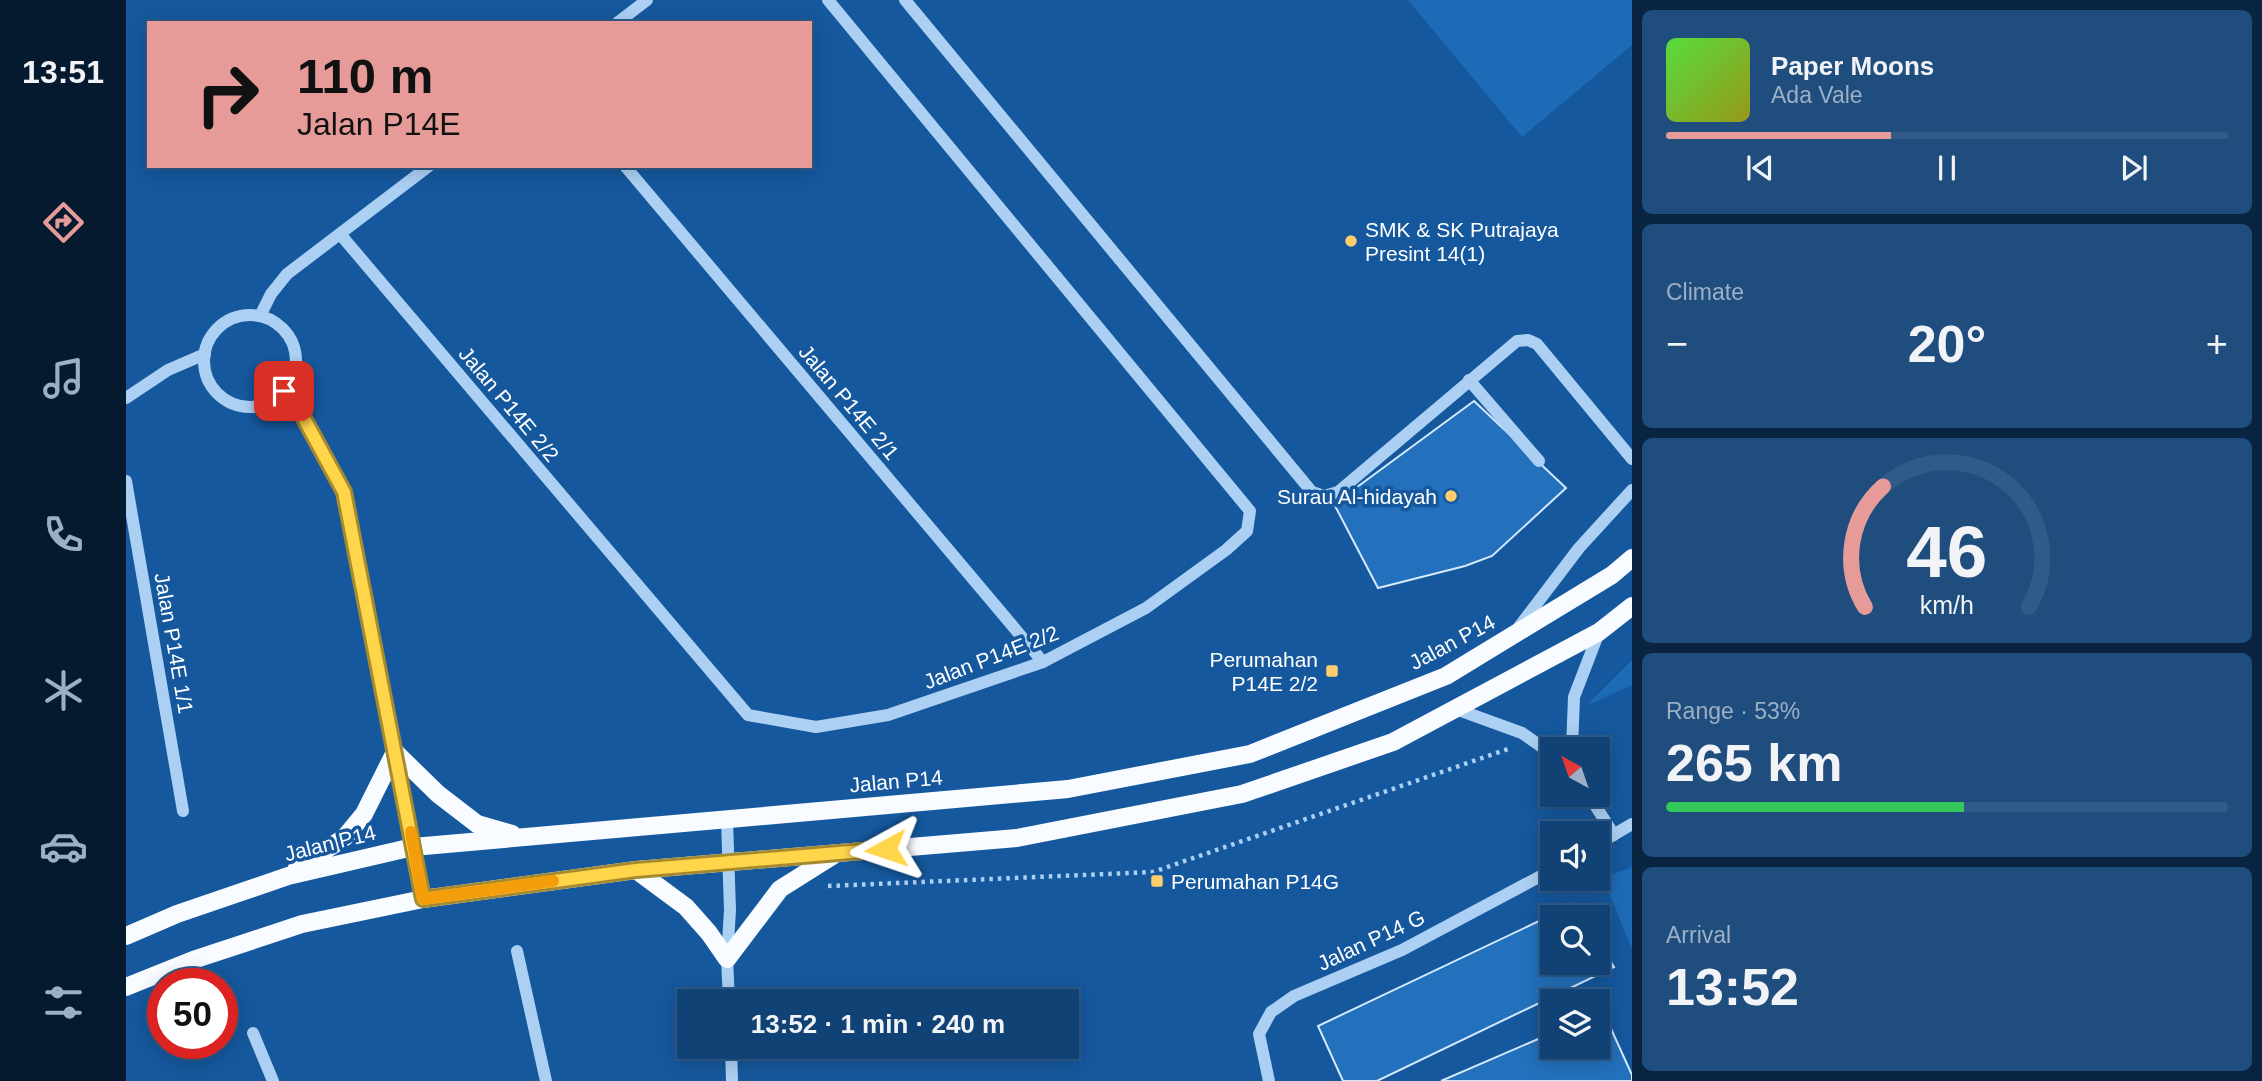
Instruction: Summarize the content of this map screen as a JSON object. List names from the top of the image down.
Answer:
{
  "streets": {
    "main road": ["Jalan P14"],
    "street": [
      "Jalan P14E 2/1",
      "Jalan P14E 2/2",
      "Jalan P14E 1/1",
      "Jalan P14 G"
    ]
  },
  "crossings": [
    ["Jalan P14E 2/1", "Jalan P14E 2/2"]
  ],
  "places": {
    "other": ["SMK & SK Putrajaya Presint 14(1)", "Surau Al-hidayah"],
    "transit": ["Perumahan P14E 2/2", "Perumahan P14G"]
  },
  "north": "top left",
  "page": {
    "tabs": "13:51",
    "turn": ["110 m", "Jalan P14E"],
    "song": ["Paper Moons", "Ada Vale"],
    "tile": [
      "Climate",
      ["Range · 53%", "265 km"],
      ["Arrival", "13:52"]
    ],
    "heat": ["−", "20°", "+"],
    "limit": "50",
    "trip": "13:52 · 1 min · 240 m",
    "gauge": ["46", "km/h"]
  }
}
